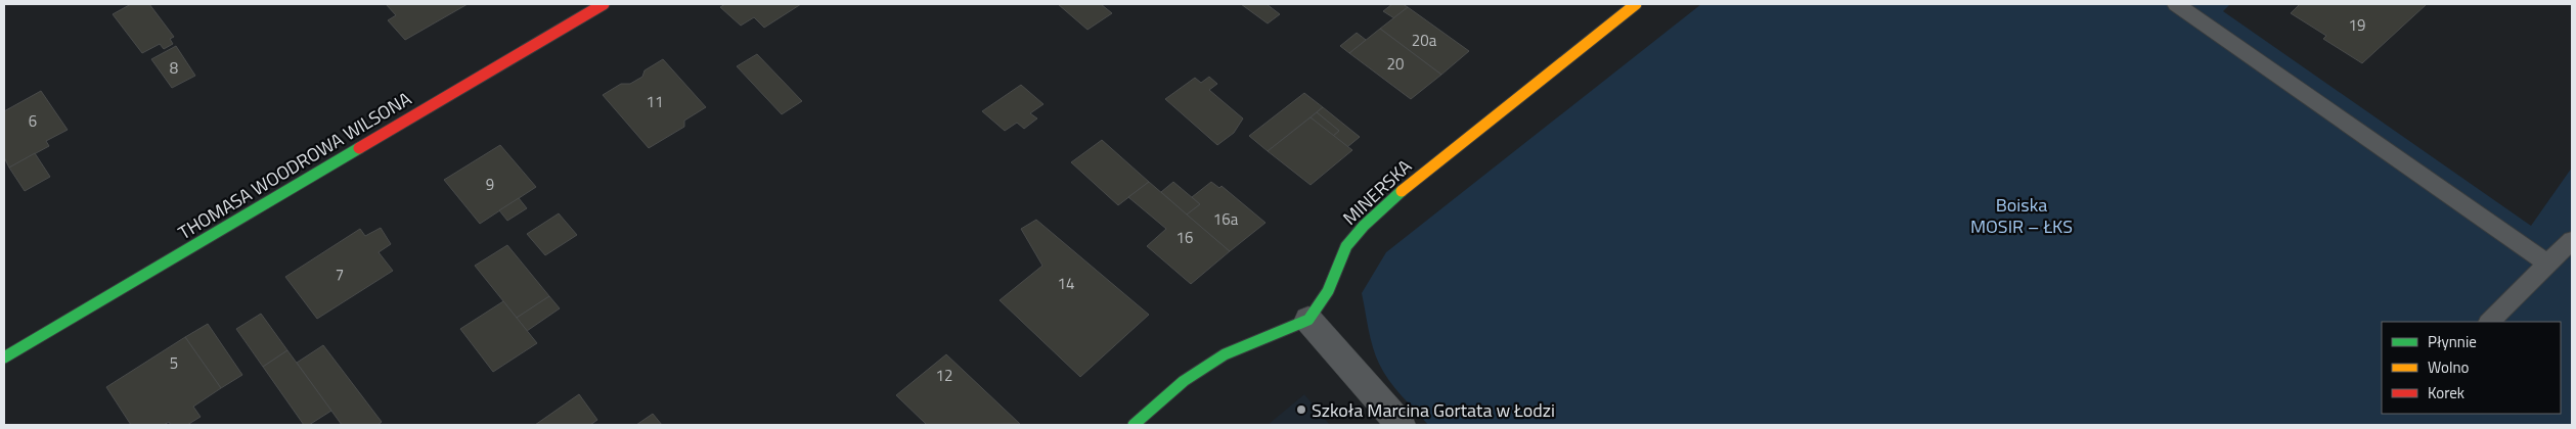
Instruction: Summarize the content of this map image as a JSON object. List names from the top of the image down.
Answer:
{
  "streets": {
    "street": ["THOMASA WOODROWA WILSONA", "MINERSKA"]
  },
  "parks": ["Boiska MOSIR – ŁKS"],
  "places": ["Szkoła Marcina Gortata w Łodzi"],
  "house_numbers": [
    "19",
    "20a",
    "20",
    "8",
    "11",
    "6",
    "9",
    "16a",
    "16",
    "7",
    "14",
    "5",
    "12"
  ],
  "legend": ["Płynnie", "Wolno", "Korek"]
}
